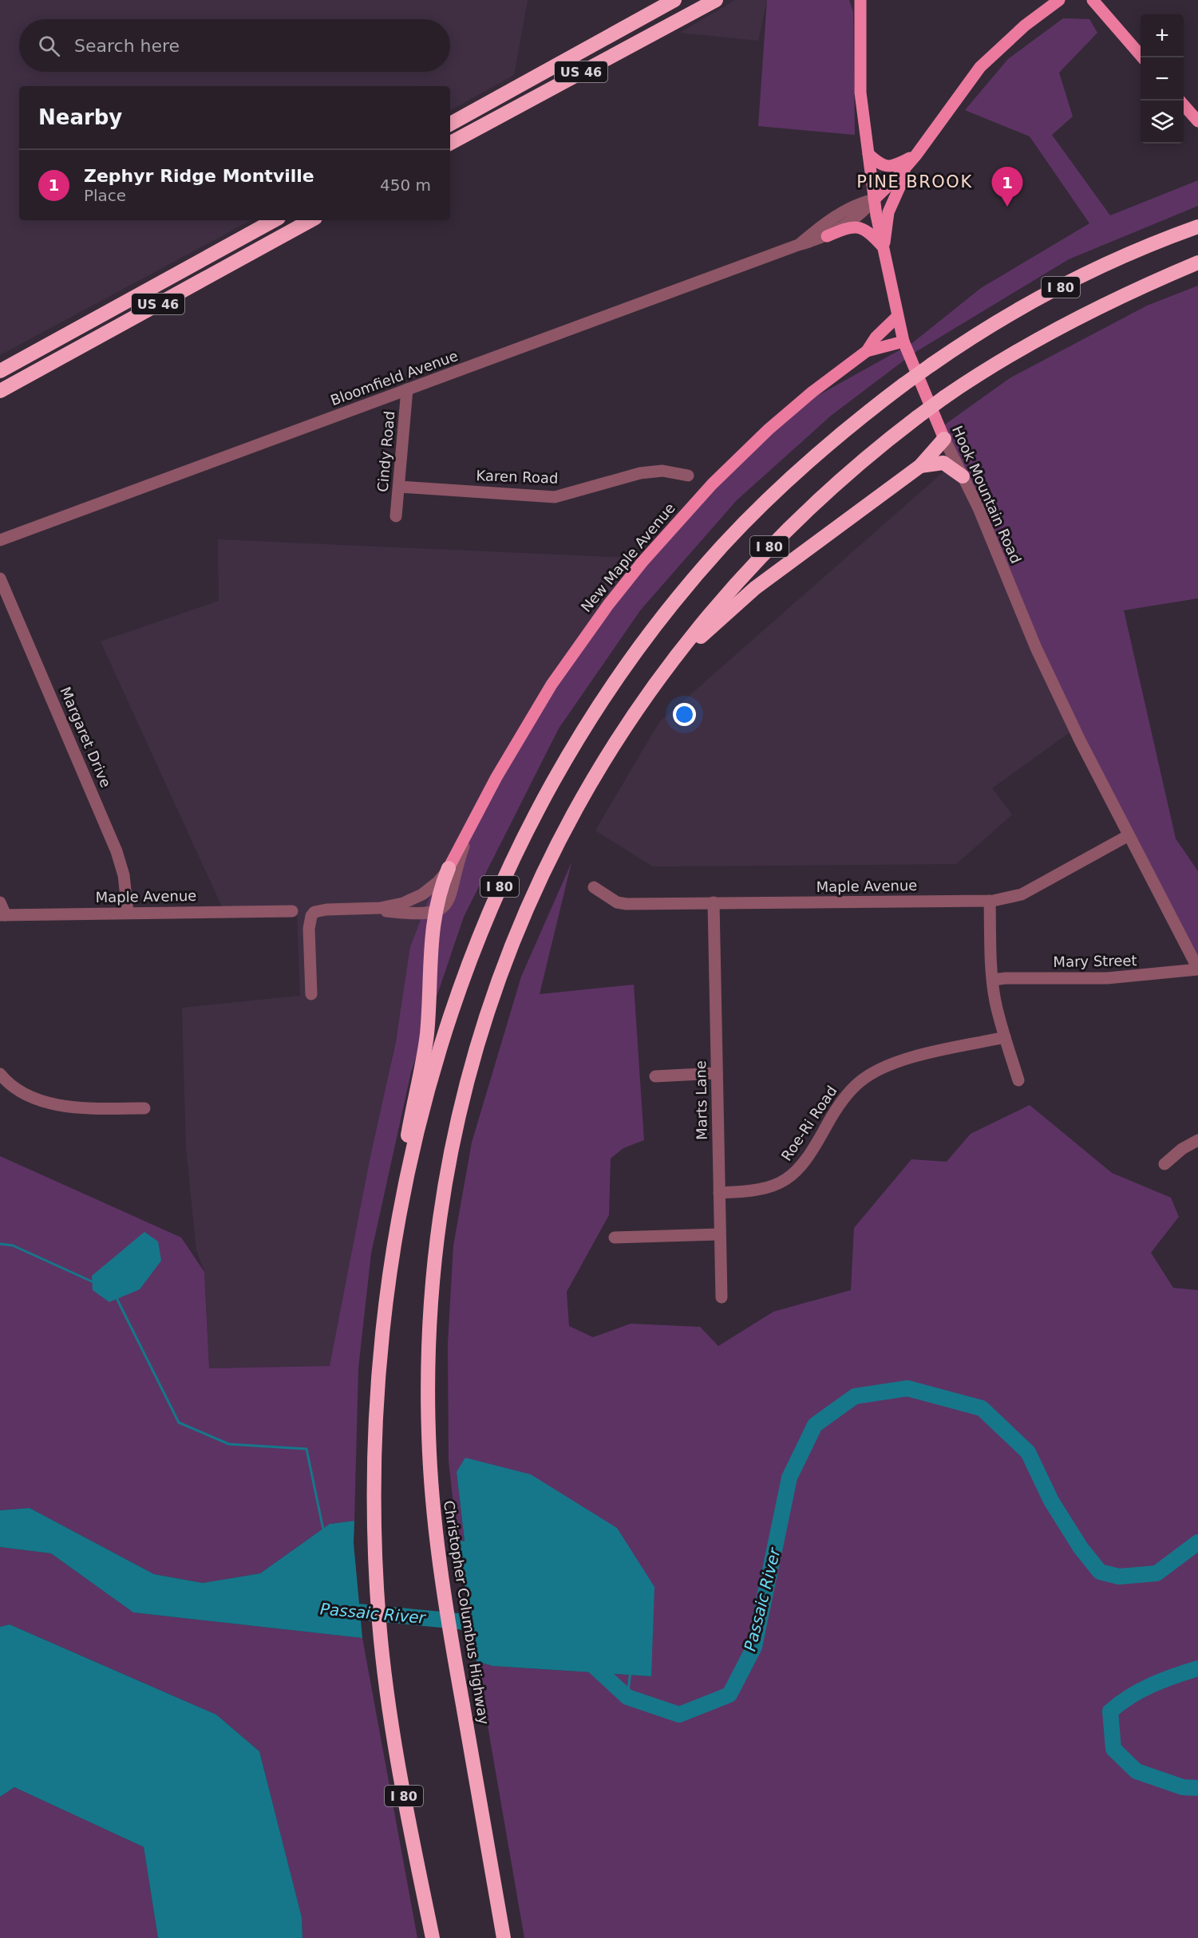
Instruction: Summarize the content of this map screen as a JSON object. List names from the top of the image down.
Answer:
{
  "streets": {
    "highway": ["US 46", "I 80", "Christopher Columbus Highway"],
    "main road": ["Bloomfield Avenue", "Hook Mountain Road", "New Maple Avenue"],
    "street": [
      "Cindy Road",
      "Karen Road",
      "Margaret Drive",
      "Maple Avenue",
      "Mary Street",
      "Marts Lane",
      "Roe-Ri Road"
    ]
  },
  "crossings": [
    ["Bloomfield Avenue", "Cindy Road"],
    ["Bloomfield Avenue", "Hook Mountain Road"],
    ["Cindy Road", "Karen Road"],
    ["Hook Mountain Road", "New Maple Avenue"],
    ["Hook Mountain Road", "Maple Avenue"],
    ["Hook Mountain Road", "Mary Street"],
    ["Margaret Drive", "Maple Avenue"],
    ["Maple Avenue", "Marts Lane"],
    ["Marts Lane", "Roe-Ri Road"]
  ],
  "districts": ["PINE BROOK"],
  "water": ["Passaic River"],
  "page": {
    "map_buttons": ["+", "−"],
    "search": "Search here",
    "heading": "Nearby",
    "list": [
      {
        "mark": "1",
        "name": "Zephyr Ridge Montville",
        "note": "Place",
        "value": "450 m"
      }
    ],
    "pins": "1"
  }
}
